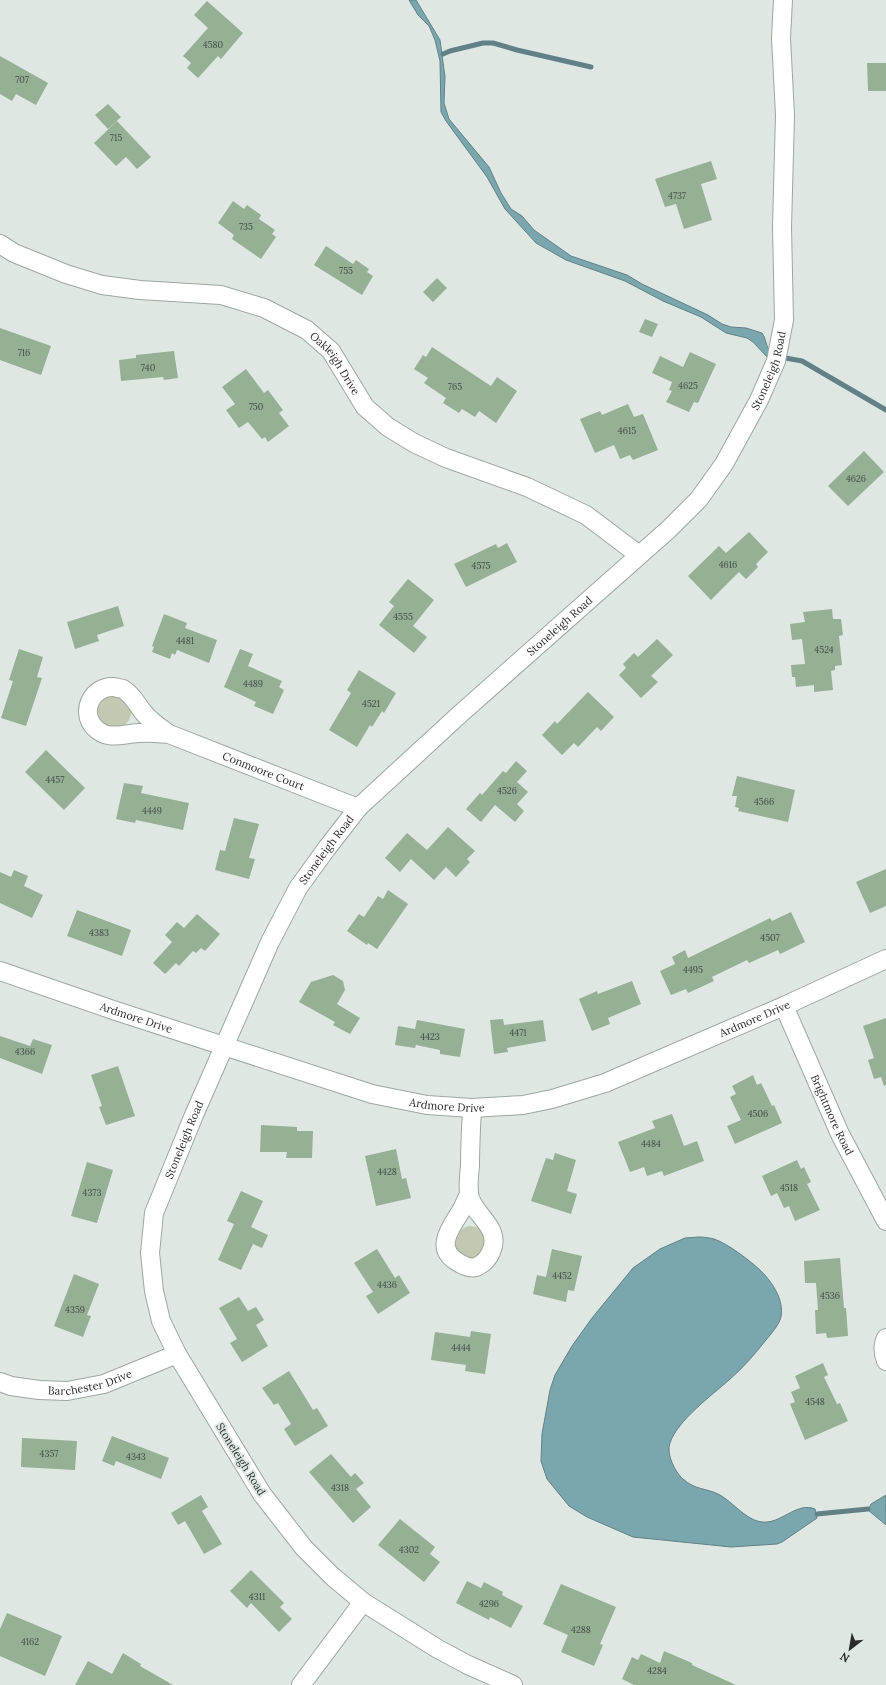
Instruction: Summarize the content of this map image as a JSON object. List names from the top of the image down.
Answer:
{
  "streets": {
    "street": [
      "Oakleigh Drive",
      "Stoneleigh Road",
      "Conmoore Court",
      "Ardmore Drive",
      "Brightmore Road",
      "Barchester Drive"
    ]
  },
  "crossings": [
    ["Oakleigh Drive", "Stoneleigh Road"],
    ["Stoneleigh Road", "Conmoore Court"],
    ["Stoneleigh Road", "Ardmore Drive"],
    ["Stoneleigh Road", "Barchester Drive"],
    ["Ardmore Drive", "Brightmore Road"]
  ],
  "house_numbers": [
    "4580",
    "707",
    "715",
    "4737",
    "735",
    "755",
    "716",
    "740",
    "4625",
    "765",
    "750",
    "4615",
    "4626",
    "4616",
    "4575",
    "4555",
    "4481",
    "4524",
    "4489",
    "4521",
    "4457",
    "4526",
    "4566",
    "4449",
    "4383",
    "4507",
    "4495",
    "4471",
    "4423",
    "4366",
    "4506",
    "4484",
    "4428",
    "4518",
    "4373",
    "4452",
    "4436",
    "4536",
    "4359",
    "4444",
    "4548",
    "4357",
    "4343",
    "4318",
    "4302",
    "4311",
    "4296",
    "4288",
    "4162",
    "4284"
  ],
  "north": "bottom left"
}
